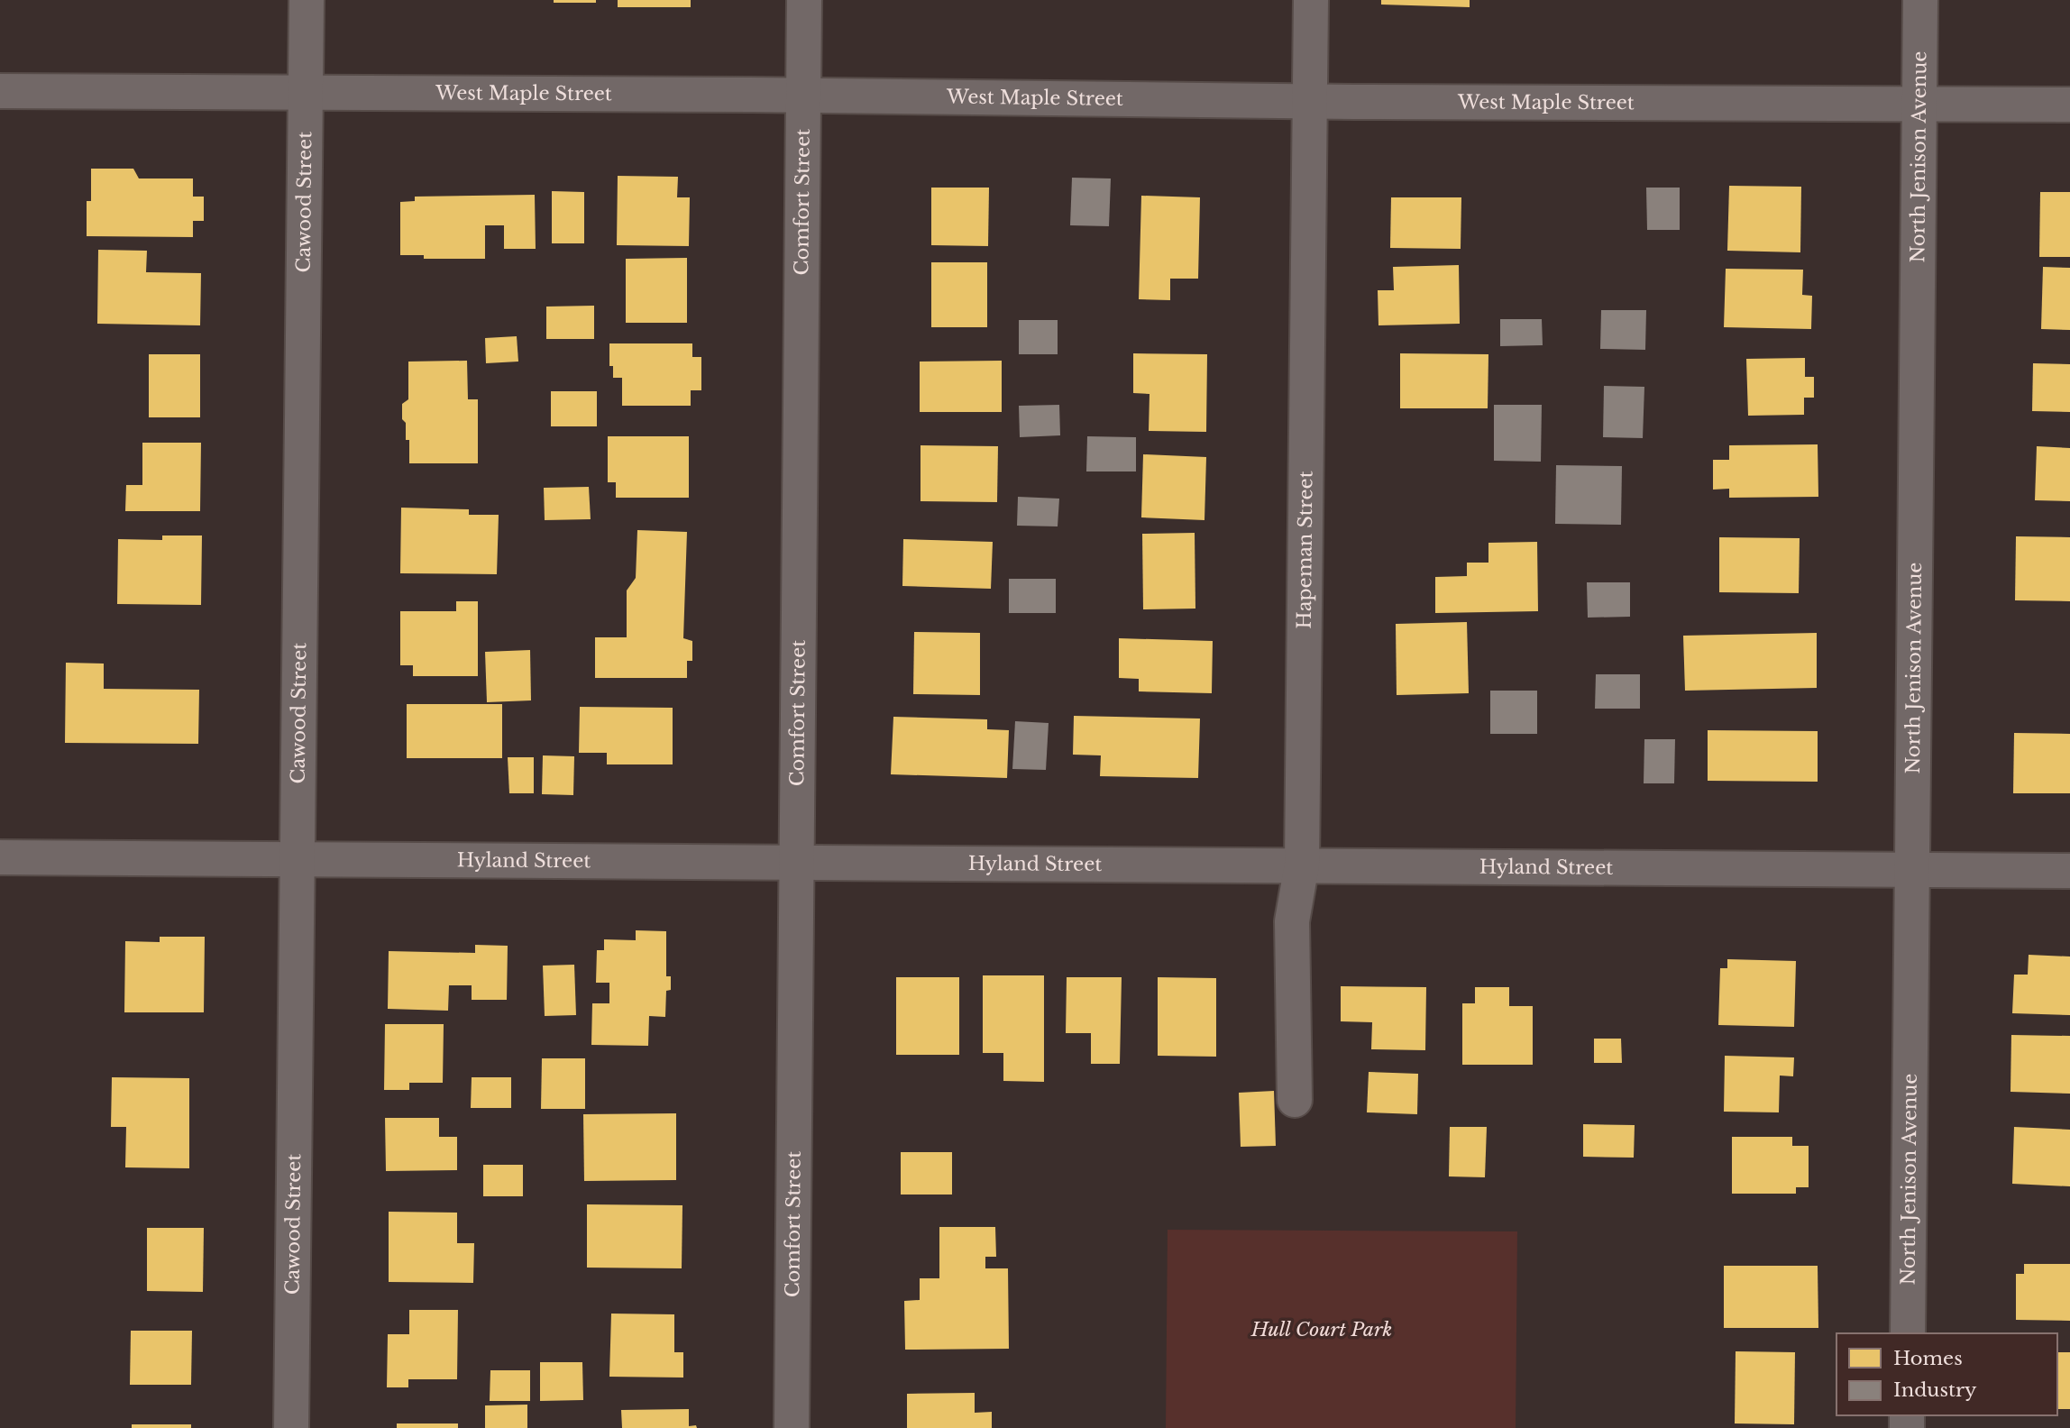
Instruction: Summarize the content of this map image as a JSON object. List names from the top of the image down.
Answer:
{
  "streets": {
    "street": [
      "West Maple Street",
      "North Jenison Avenue",
      "Cawood Street",
      "Comfort Street",
      "Hapeman Street",
      "Hyland Street"
    ]
  },
  "crossings": [
    ["West Maple Street", "North Jenison Avenue"],
    ["West Maple Street", "Cawood Street"],
    ["West Maple Street", "Comfort Street"],
    ["West Maple Street", "Hapeman Street"],
    ["North Jenison Avenue", "Hyland Street"],
    ["Cawood Street", "Hyland Street"],
    ["Comfort Street", "Hyland Street"],
    ["Hapeman Street", "Hyland Street"]
  ],
  "parks": ["Hull Court Park"],
  "legend": ["Homes", "Industry"]
}
